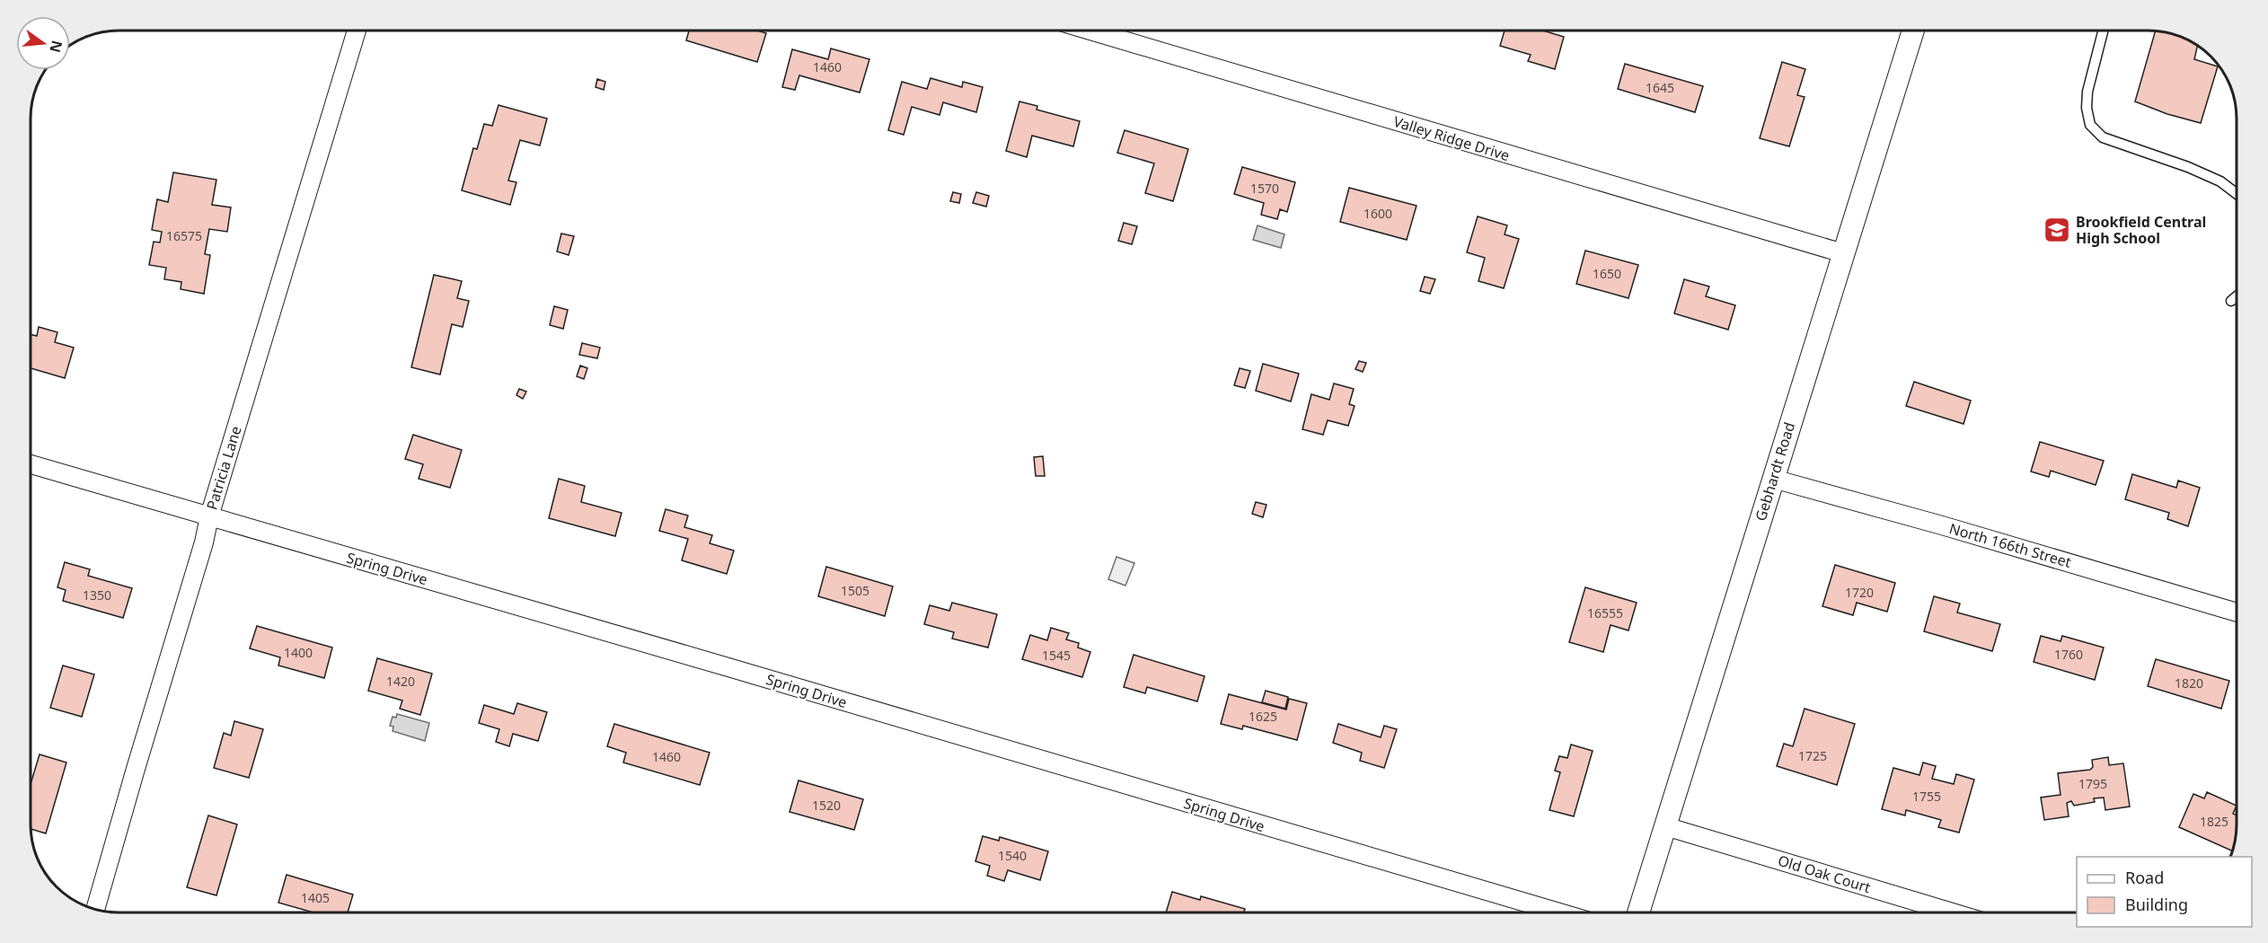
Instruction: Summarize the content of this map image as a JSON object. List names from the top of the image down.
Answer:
{
  "streets": {
    "street": [
      "Valley Ridge Drive",
      "Patricia Lane",
      "Gebhardt Road",
      "North 166th Street",
      "Spring Drive",
      "Old Oak Court"
    ]
  },
  "crossings": [
    ["Valley Ridge Drive", "Gebhardt Road"],
    ["Patricia Lane", "Spring Drive"],
    ["Gebhardt Road", "North 166th Street"],
    ["Gebhardt Road", "Old Oak Court"]
  ],
  "places": {
    "school or university": ["Brookfield Central High School"]
  },
  "house_numbers": [
    "1460",
    "1645",
    "1570",
    "1600",
    "16575",
    "1650",
    "1505",
    "1720",
    "1350",
    "16555",
    "1400",
    "1760",
    "1545",
    "1420",
    "1820",
    "1625",
    "1725",
    "1460",
    "1795",
    "1755",
    "1520",
    "1825",
    "1540",
    "1405"
  ],
  "legend": ["Road", "Building"],
  "north": "right"
}
